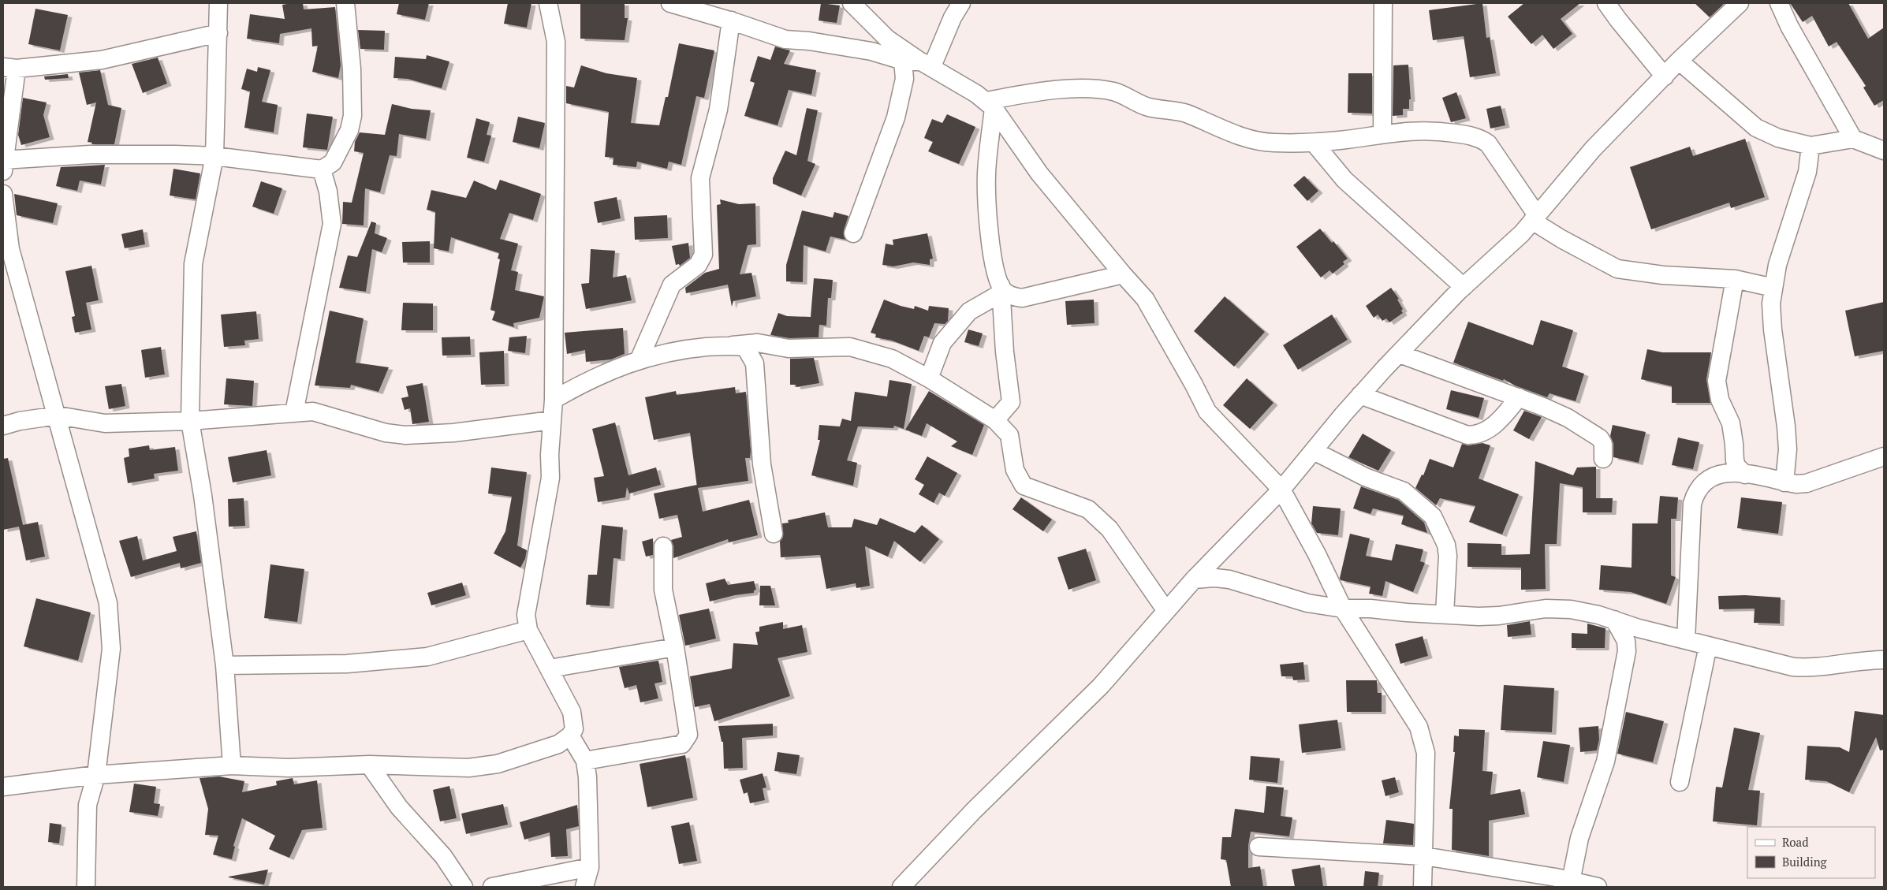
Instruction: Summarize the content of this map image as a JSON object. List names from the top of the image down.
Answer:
{
  "legend": ["Road", "Building"]
}
